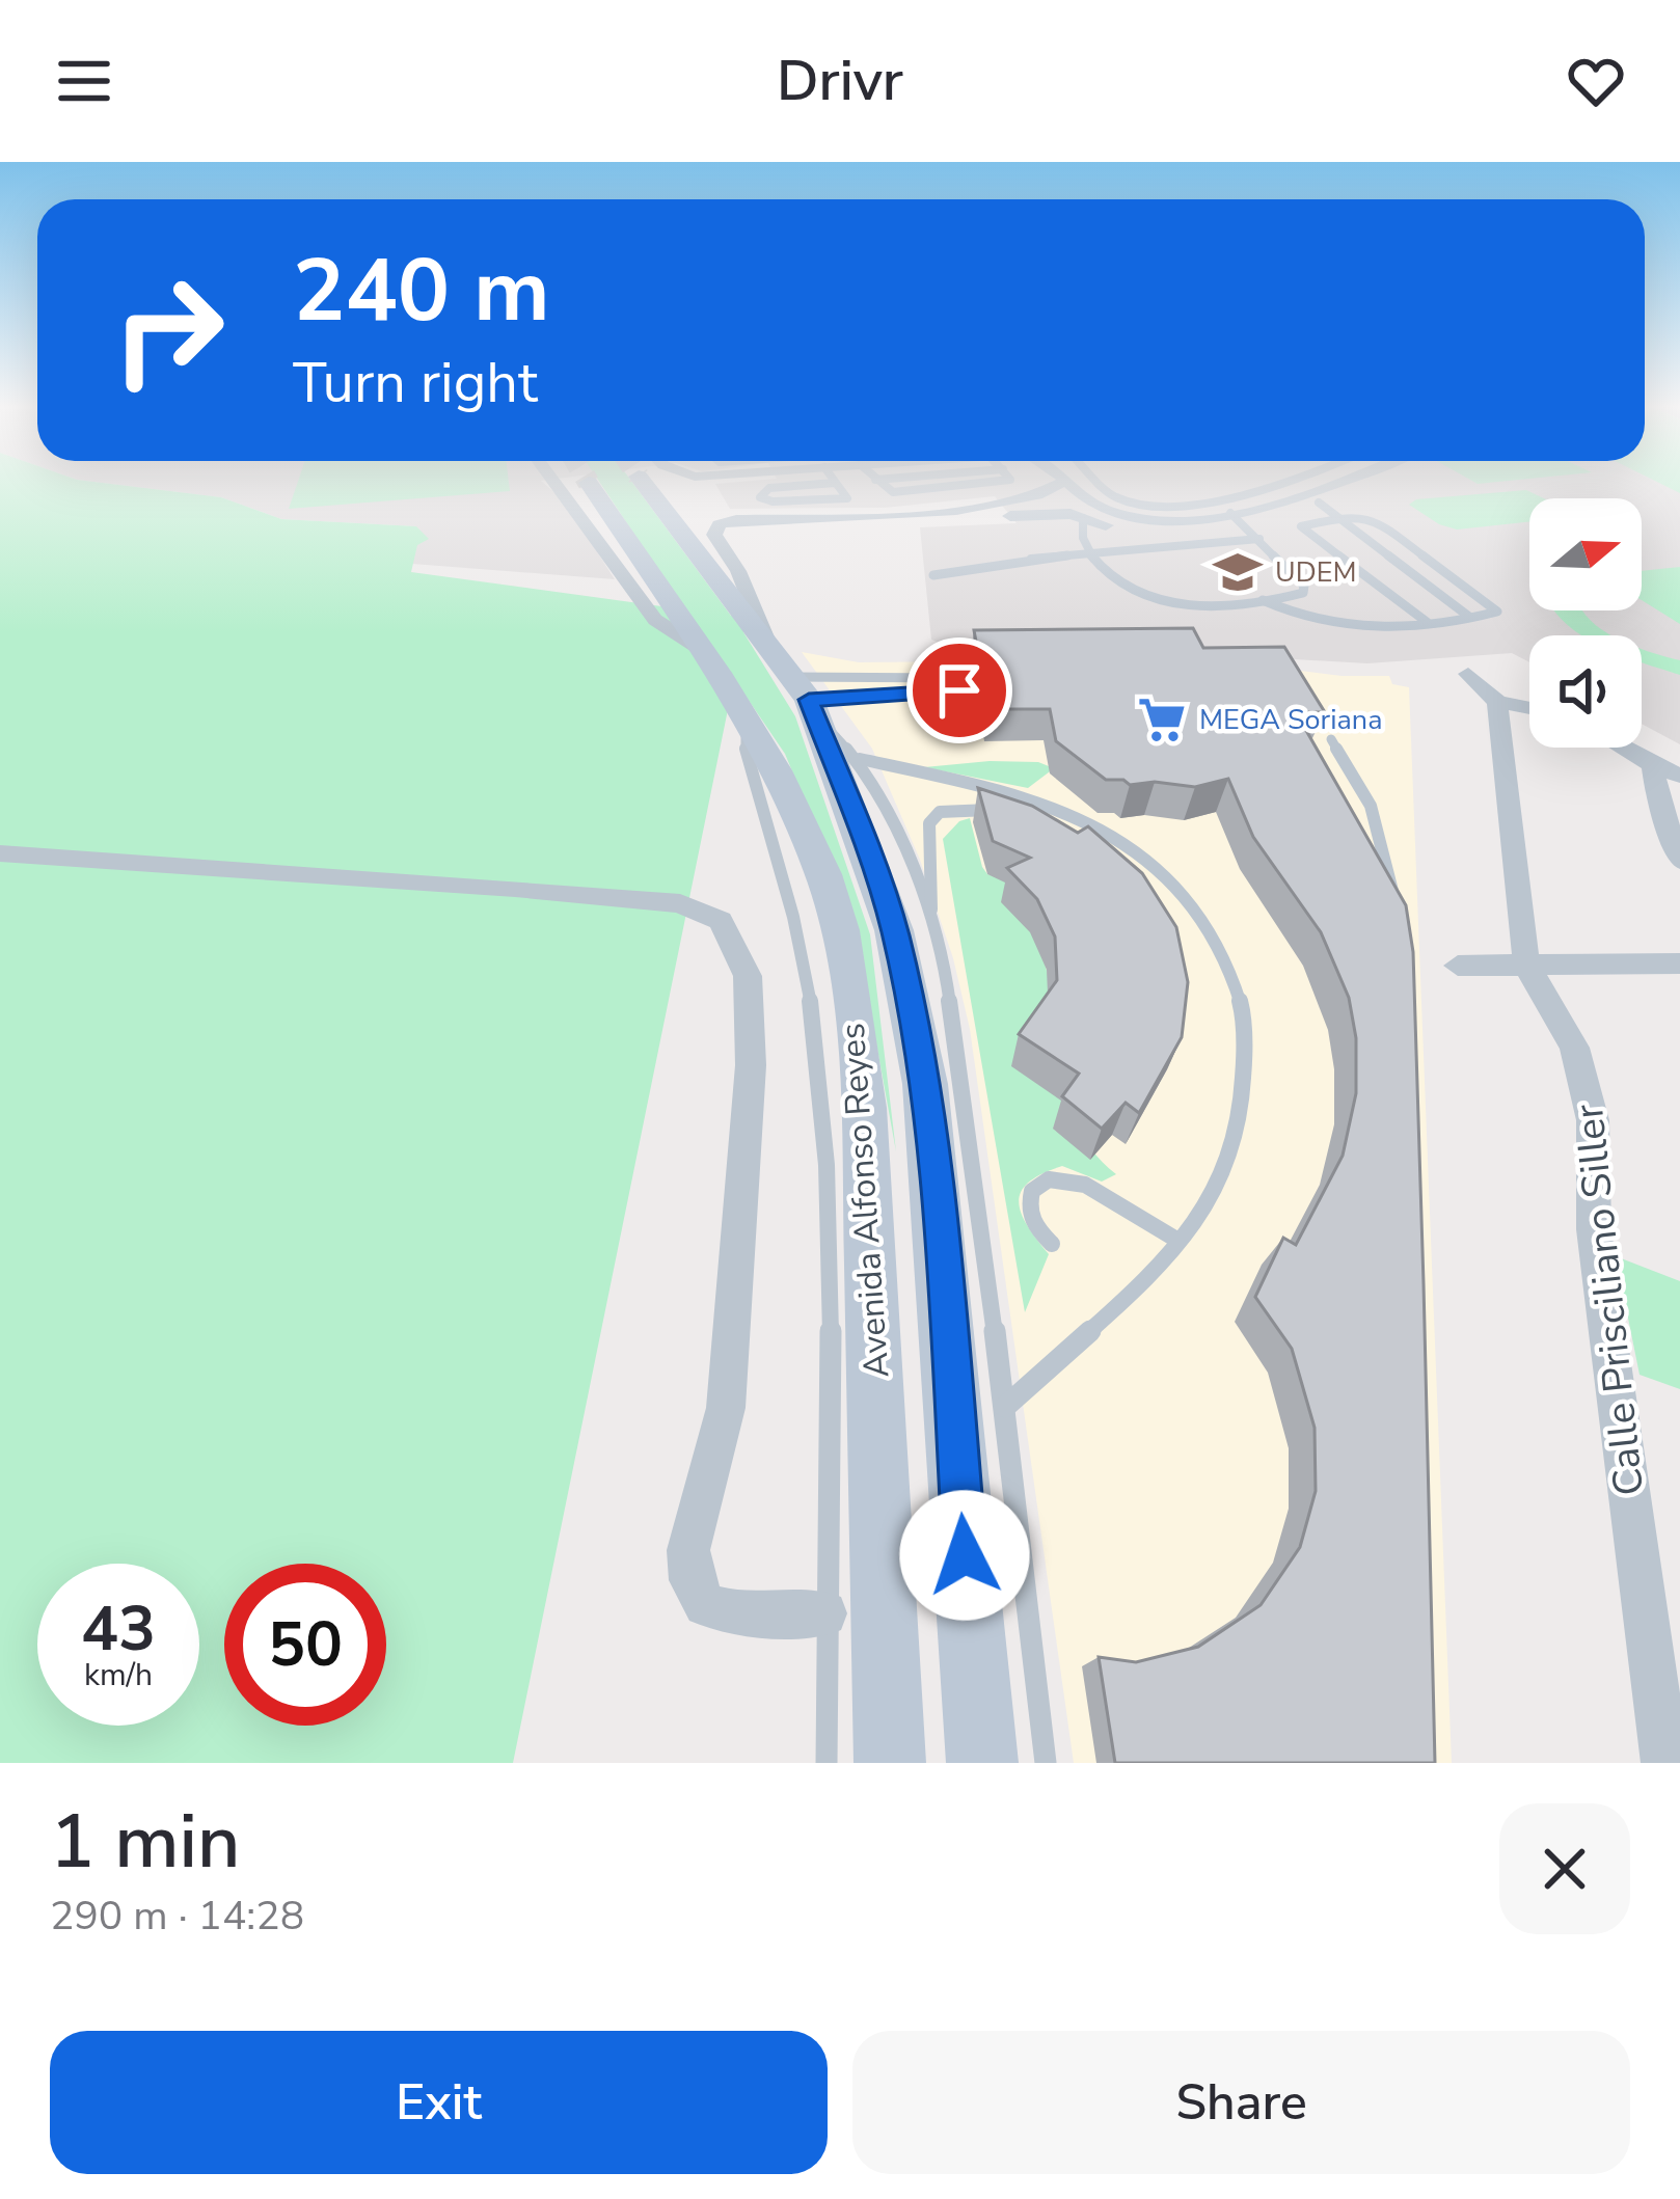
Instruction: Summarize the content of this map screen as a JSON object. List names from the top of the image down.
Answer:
{
  "streets": {
    "main road": ["Avenida Alfonso Reyes"],
    "street": ["Calle Prisciliano Siller"]
  },
  "places": {
    "school or university": ["UDEM"],
    "supermarket": ["MEGA Soriana"]
  },
  "north": "right",
  "page": {
    "header": "Drivr",
    "turn": ["240 m", "Turn right"],
    "speed": "43 km/h",
    "limit": "50",
    "heading": ["1 min", "290 m · 14:28"],
    "buttons": ["Exit", "Share"]
  }
}
